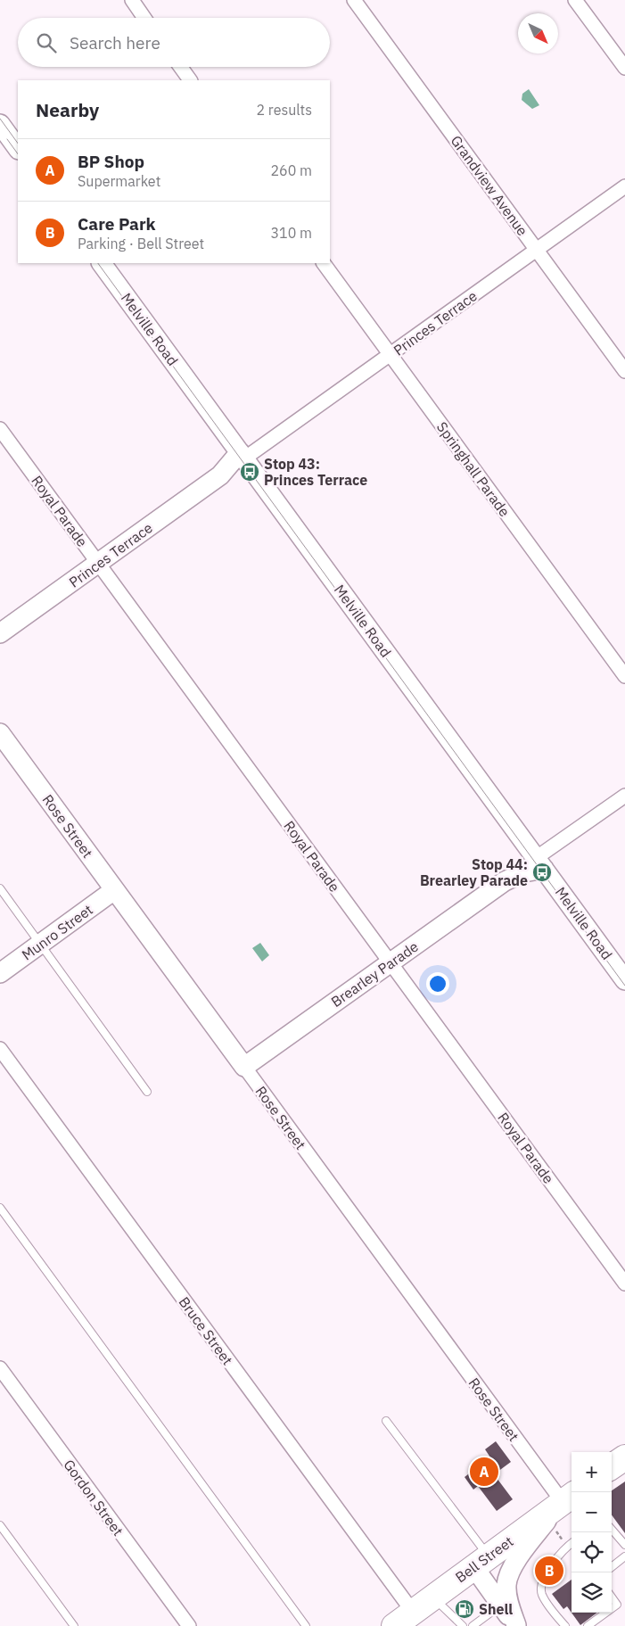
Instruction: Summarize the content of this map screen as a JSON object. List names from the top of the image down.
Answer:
{
  "streets": {
    "highway": ["Bell Street"],
    "street": [
      "Grandview Avenue",
      "Princes Terrace",
      "Melville Road",
      "Springhall Parade",
      "Royal Parade",
      "Rose Street",
      "Munro Street",
      "Brearley Parade",
      "Bruce Street",
      "Gordon Street"
    ]
  },
  "crossings": [
    ["Grandview Avenue", "Princes Terrace"],
    ["Princes Terrace", "Melville Road"],
    ["Princes Terrace", "Springhall Parade"],
    ["Princes Terrace", "Royal Parade"],
    ["Melville Road", "Brearley Parade"],
    ["Royal Parade", "Brearley Parade"],
    ["Rose Street", "Munro Street"],
    ["Rose Street", "Brearley Parade"],
    ["Rose Street", "Bell Street"],
    ["Bruce Street", "Bell Street"]
  ],
  "places": {
    "bus stop": ["Stop 43: Princes Terrace", "Stop 44: Brearley Parade"],
    "fuel station": ["Shell"]
  },
  "north": "bottom right",
  "page": {
    "search": "Search here",
    "heading": ["Nearby", "2 results"],
    "list": [
      {
        "mark": "A",
        "name": "BP Shop",
        "note": "Supermarket",
        "value": "260 m"
      },
      {
        "mark": "B",
        "name": "Care Park",
        "note": "Parking · Bell Street",
        "value": "310 m"
      }
    ],
    "map_buttons": ["+", "−"],
    "pins": ["A", "B"]
  }
}
